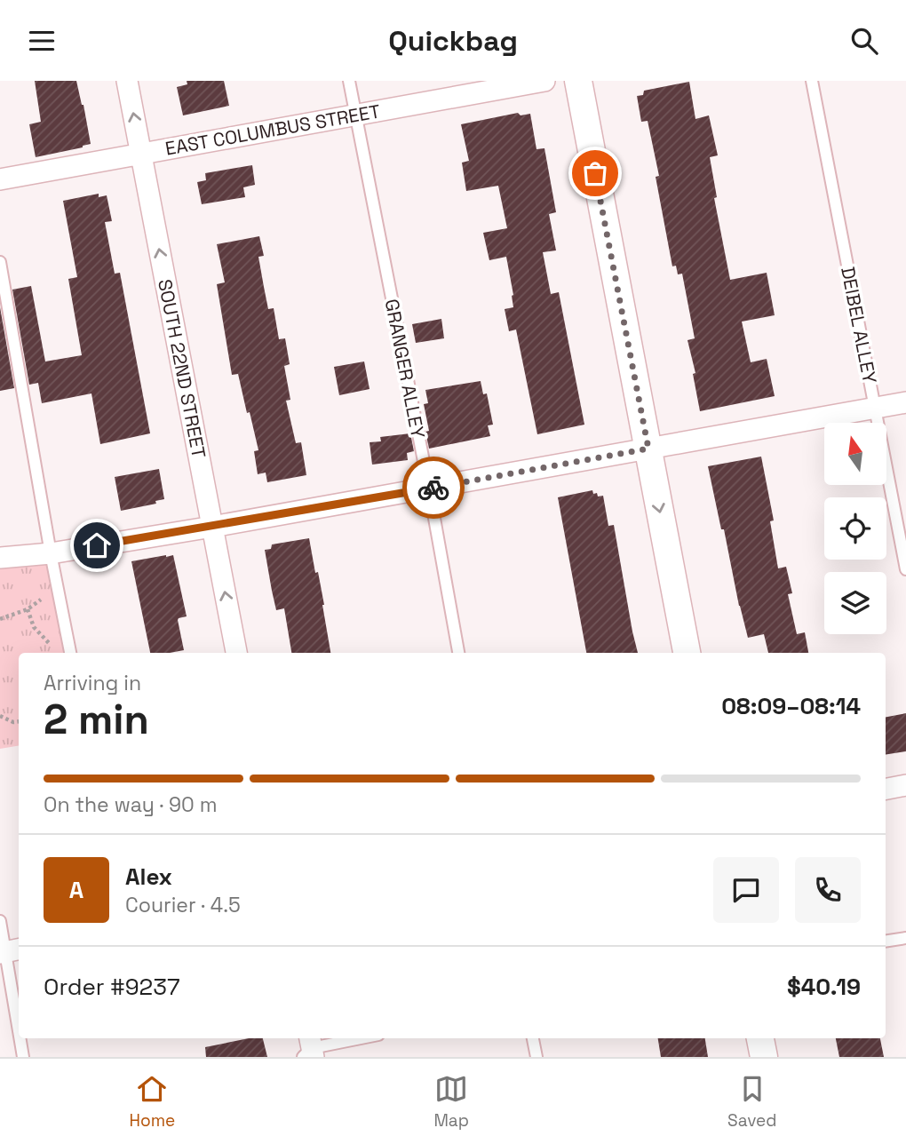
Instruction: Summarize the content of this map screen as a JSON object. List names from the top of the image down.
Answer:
{
  "streets": {
    "street": ["EAST COLUMBUS STREET", "SOUTH 22ND STREET"],
    "lane": ["DEIBEL ALLEY", "GRANGER ALLEY"]
  },
  "crossings": [
    ["EAST COLUMBUS STREET", "SOUTH 22ND STREET"],
    ["EAST COLUMBUS STREET", "GRANGER ALLEY"]
  ],
  "one_way": ["SOUTH 22ND STREET"],
  "north": "top",
  "page": {
    "header": "Quickbag",
    "heading": ["2 min", "Arriving in", "08:09–08:14"],
    "panel": [
      "Alex",
      "Courier · 4.5",
      "Order #9237",
      "$40.19"
    ],
    "bar": "On the way · 90 m",
    "round": "A",
    "tabs": ["Home", "Map", "Saved"]
  }
}
